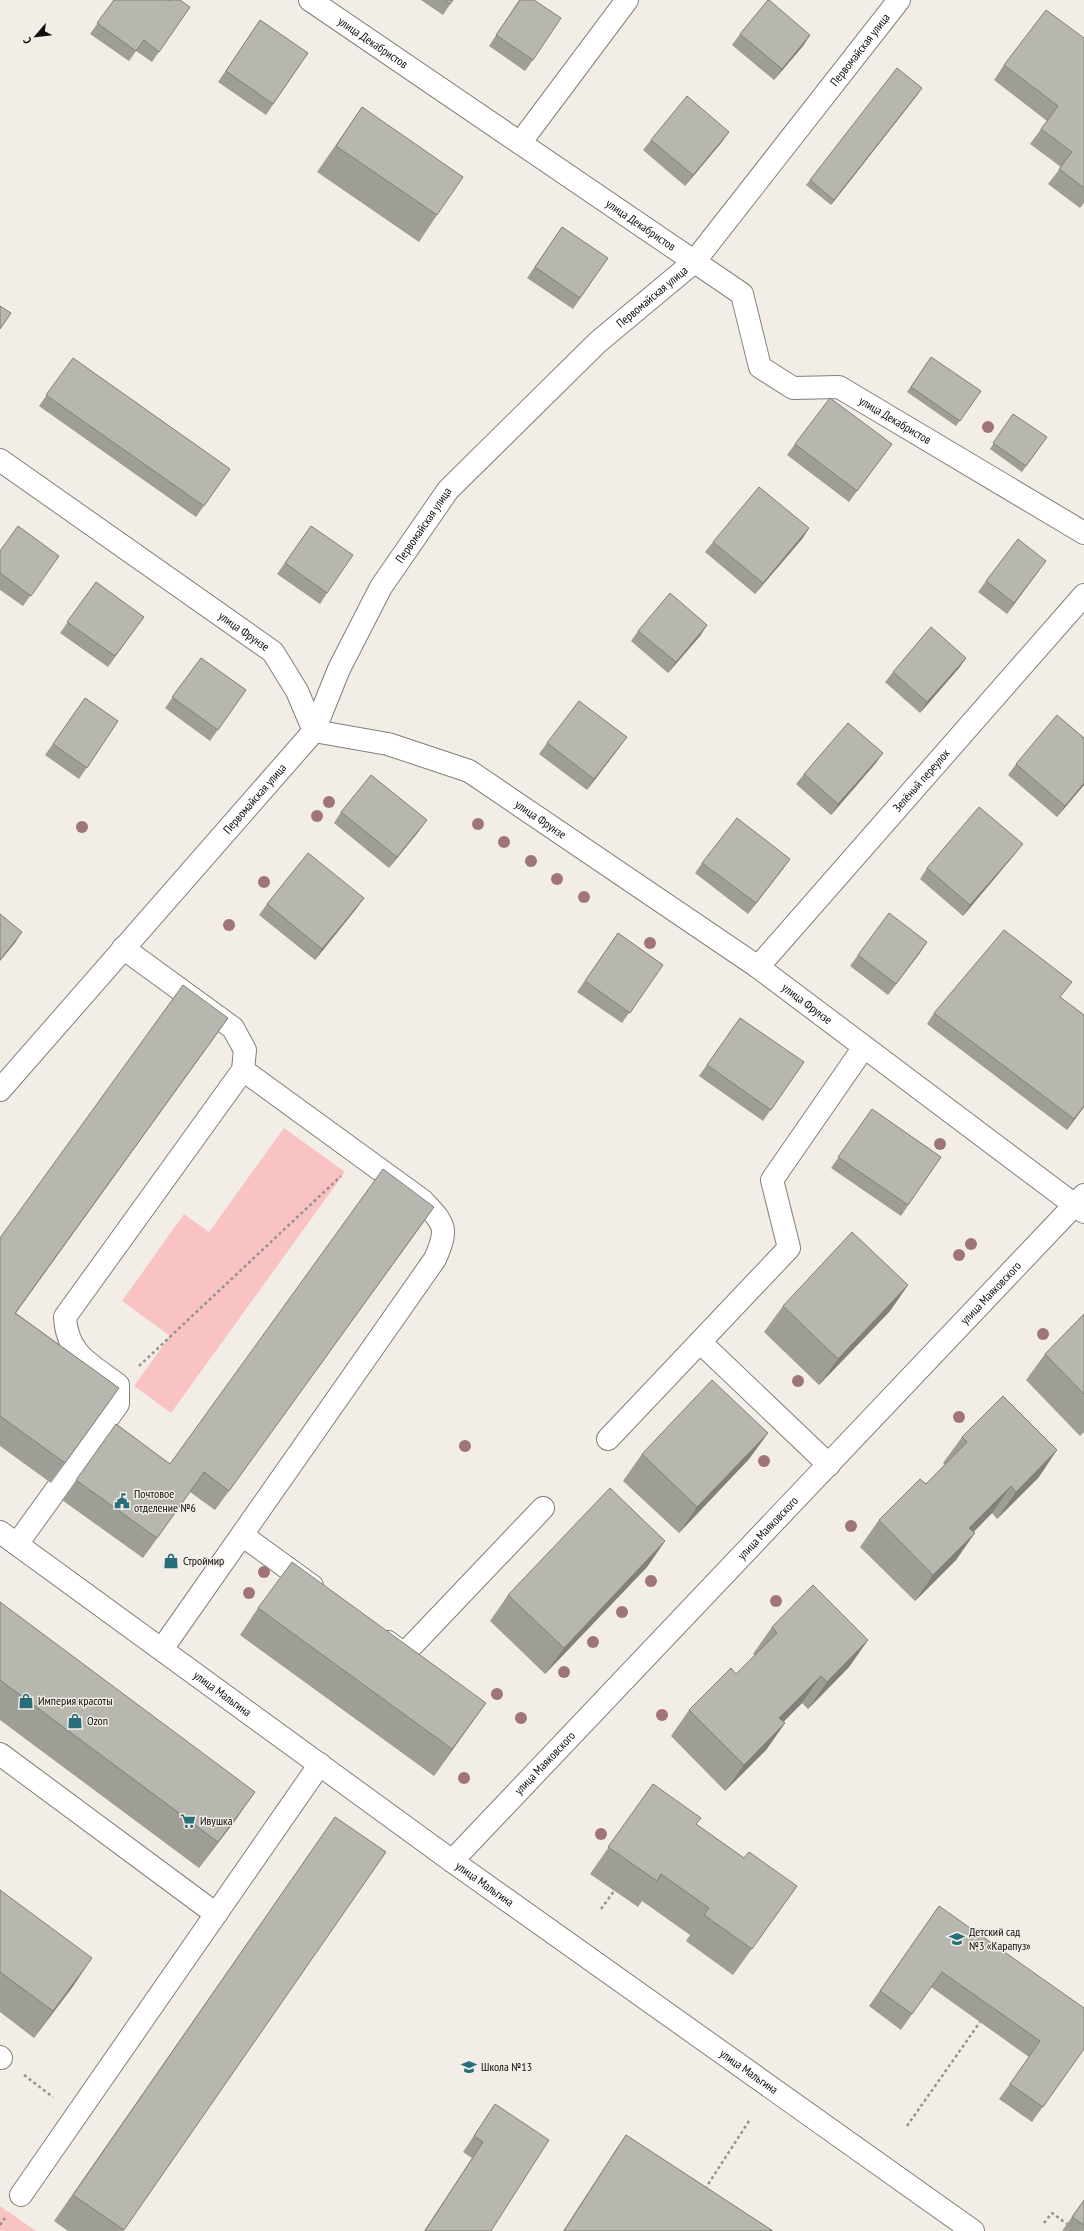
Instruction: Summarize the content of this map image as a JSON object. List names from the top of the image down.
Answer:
{
  "streets": {
    "street": [
      "улица Декабристов",
      "Первомайская улица",
      "улица Фрунзе",
      "Зелёный переулок",
      "улица Маяковского",
      "улица Мальгина"
    ]
  },
  "crossings": [
    ["улица Декабристов", "Первомайская улица"],
    ["Первомайская улица", "улица Фрунзе"],
    ["улица Фрунзе", "Зелёный переулок"],
    ["улица Фрунзе", "улица Маяковского"],
    ["улица Маяковского", "улица Мальгина"]
  ],
  "places": {
    "public building": ["Почтовое отделение №6"],
    "shop": ["Строймир", "Империя красоты", "Ozon"],
    "supermarket": ["Ивушка"],
    "school or university": ["Детский сад №3 «Карапуз»", "Школа №13"]
  },
  "north": "bottom left"
}
